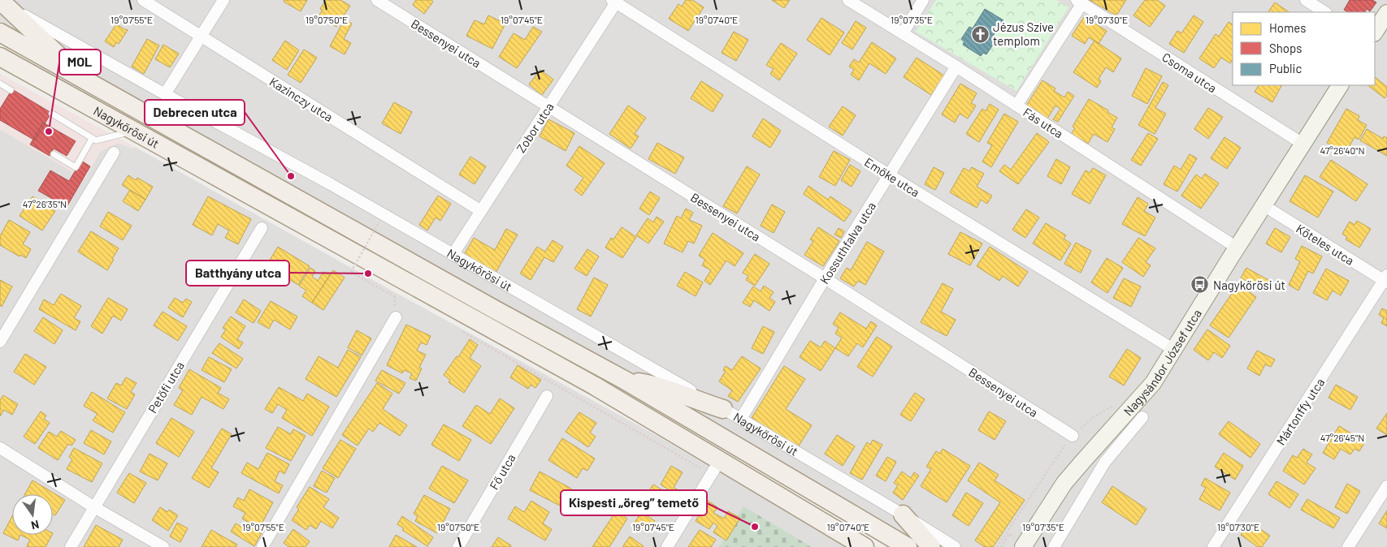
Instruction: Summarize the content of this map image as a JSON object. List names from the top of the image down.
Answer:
{
  "streets": {
    "main road": ["Nagykőrösi út"],
    "street": [
      "Bessenyei utca",
      "Csoma utca",
      "Kazinczy utca",
      "Fás utca",
      "Zobor utca",
      "Emőke utca",
      "Kossuthfalva utca",
      "Köteles utca",
      "Nagysándor József utca",
      "Petőfi utca",
      "Mártonffy utca",
      "Fő utca"
    ]
  },
  "crossings": [
    ["Bessenyei utca", "Zobor utca"],
    ["Bessenyei utca", "Kossuthfalva utca"],
    ["Csoma utca", "Nagysándor József utca"],
    ["Kazinczy utca", "Zobor utca"],
    ["Fás utca", "Kossuthfalva utca"],
    ["Fás utca", "Nagysándor József utca"],
    ["Nagykőrösi út", "Zobor utca"],
    ["Nagykőrösi út", "Kossuthfalva utca"],
    ["Zobor utca", "Emőke utca"],
    ["Emőke utca", "Kossuthfalva utca"],
    ["Emőke utca", "Nagysándor József utca"],
    ["Köteles utca", "Nagysándor József utca"],
    ["Köteles utca", "Mártonffy utca"]
  ],
  "places": {
    "church": ["Jézus Szíve templom"],
    "other": [
      "MOL",
      "Debrecen utca",
      "Batthyány utca",
      "Kispesti „öreg” temető"
    ],
    "bus stop": ["Nagykőrösi út"]
  },
  "legend": ["Homes", "Shops", "Public"],
  "north": "bottom",
  "coordinates": [
    "19°07'40\"E",
    "19°07'35\"E",
    "19°07'55\"E",
    "19°07'50\"E",
    "19°07'45\"E",
    "19°07'30\"E",
    "47°26'40\"N",
    "47°26'35\"N",
    "47°26'45\"N"
  ]
}
